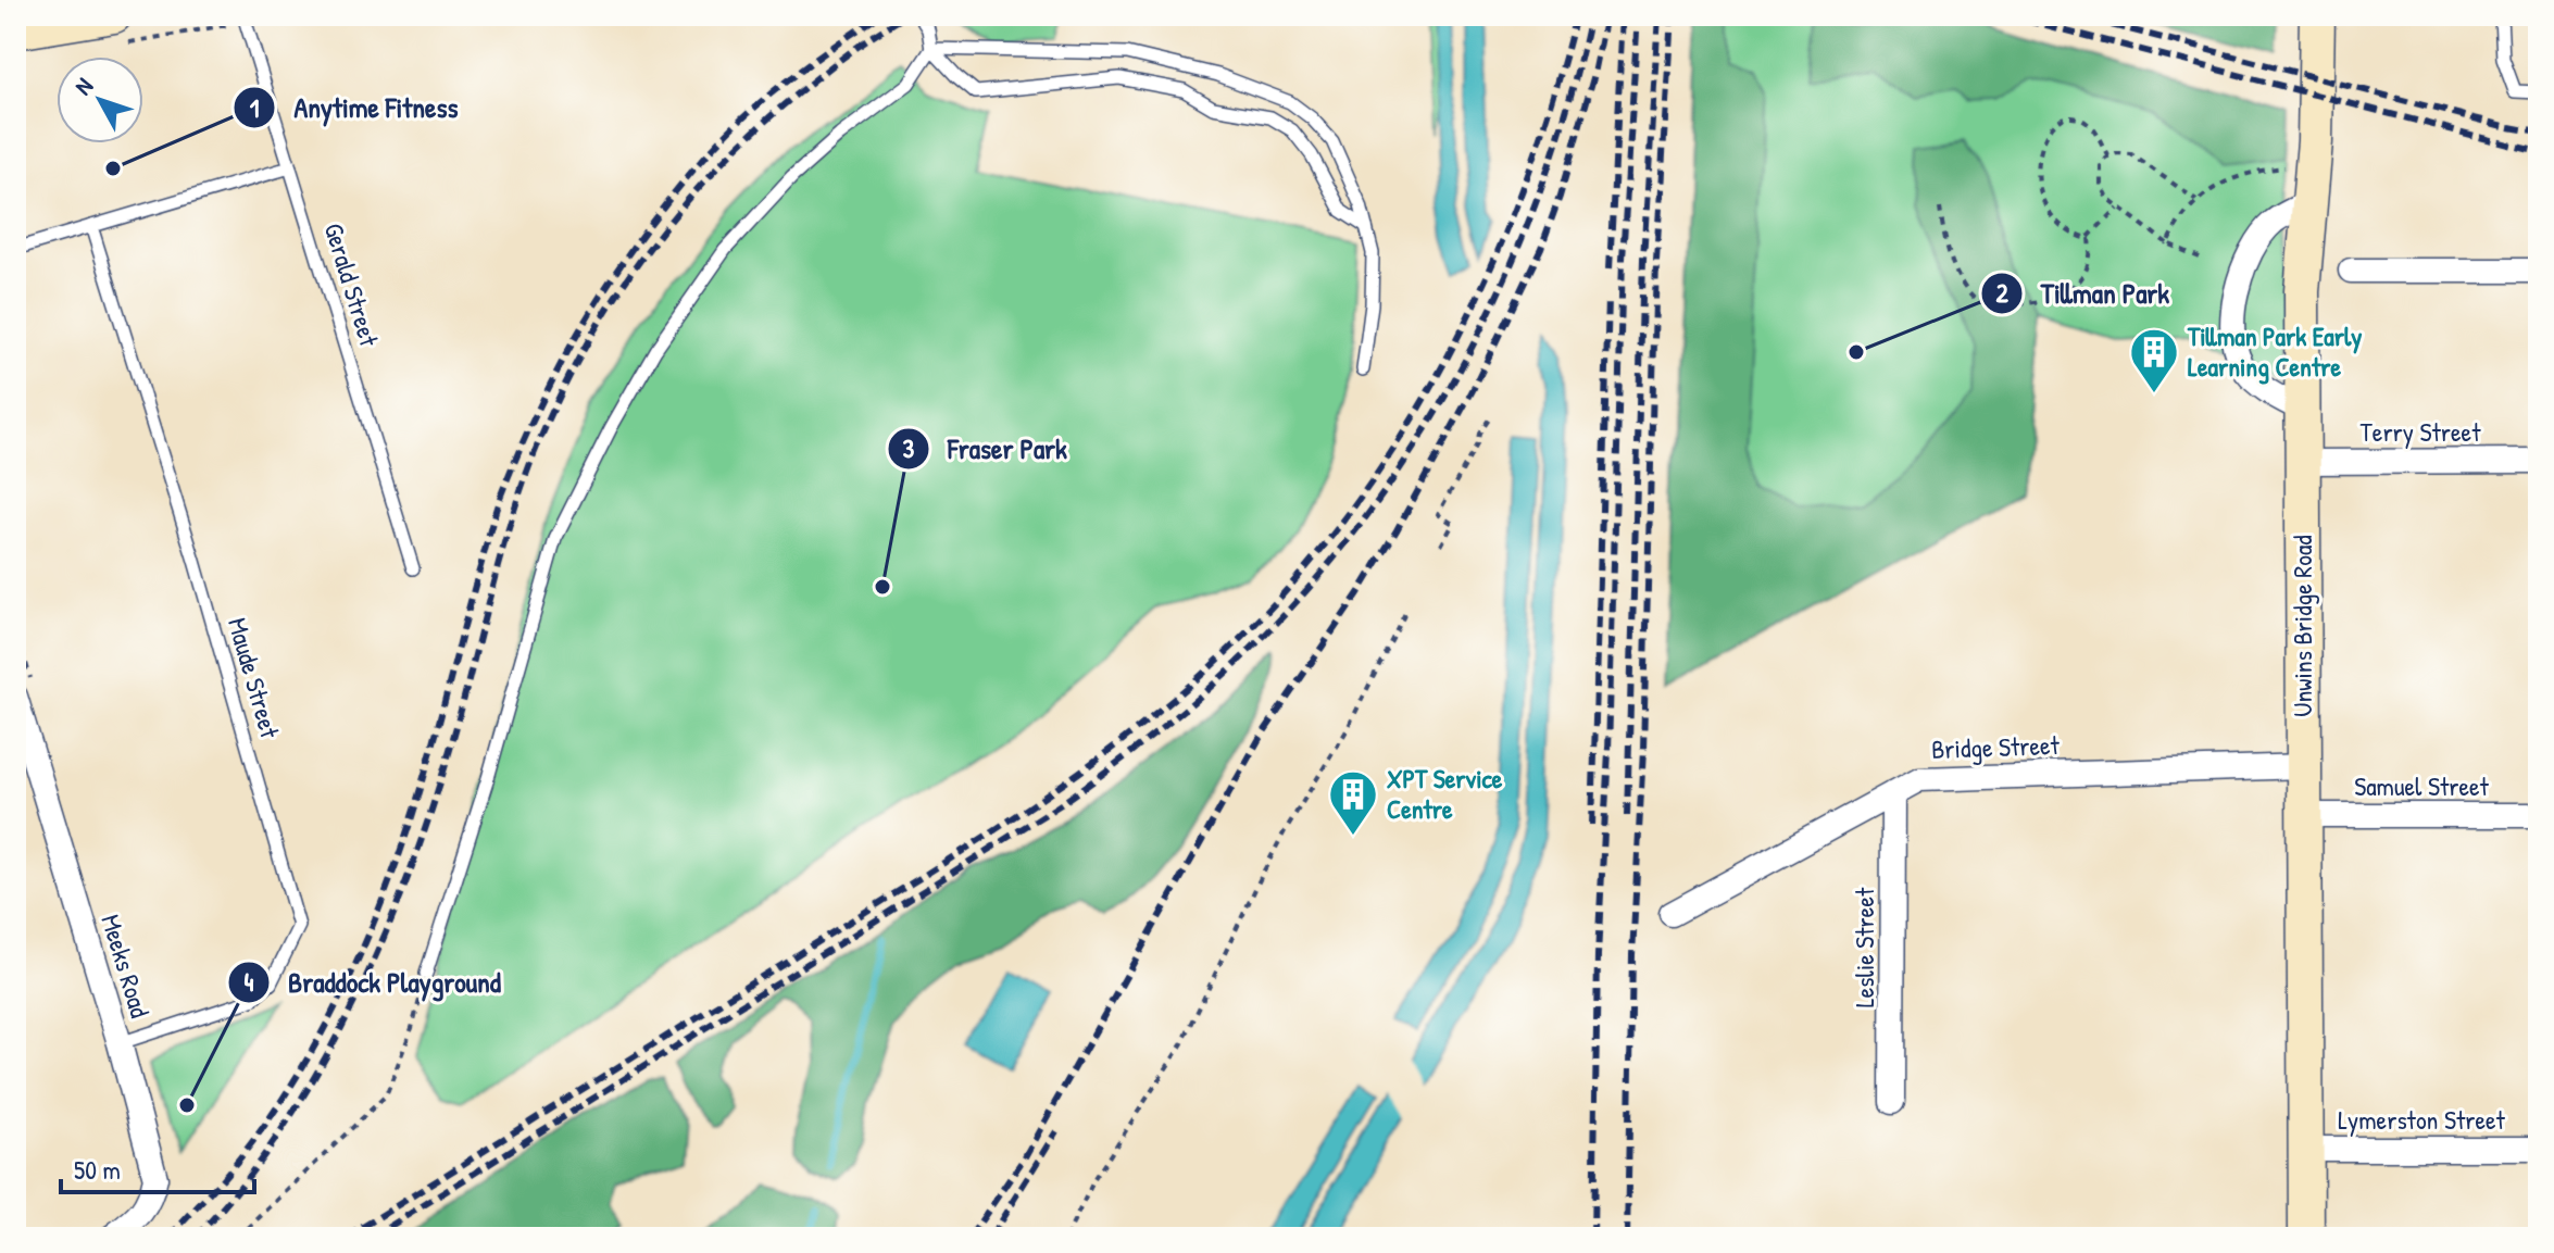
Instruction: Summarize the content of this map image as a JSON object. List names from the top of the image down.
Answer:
{
  "streets": {
    "main road": ["Unwins Bridge Road"],
    "street": [
      "Terry Street",
      "Bridge Street",
      "Samuel Street",
      "Leslie Street",
      "Meeks Road",
      "Lymerston Street"
    ],
    "lane": ["Gerald Street", "Maude Street"]
  },
  "crossings": [
    ["Terry Street", "Unwins Bridge Road"],
    ["Unwins Bridge Road", "Bridge Street"],
    ["Unwins Bridge Road", "Samuel Street"],
    ["Unwins Bridge Road", "Lymerston Street"],
    ["Maude Street", "Meeks Road"],
    ["Bridge Street", "Leslie Street"]
  ],
  "places": {
    "other": [
      "Anytime Fitness",
      "Tillman Park",
      "Fraser Park",
      "Braddock Playground"
    ],
    "building": ["Tillman Park Early Learning Centre", "XPT Service Centre"]
  },
  "scale_bar": "50 m",
  "north": "top left"
}
